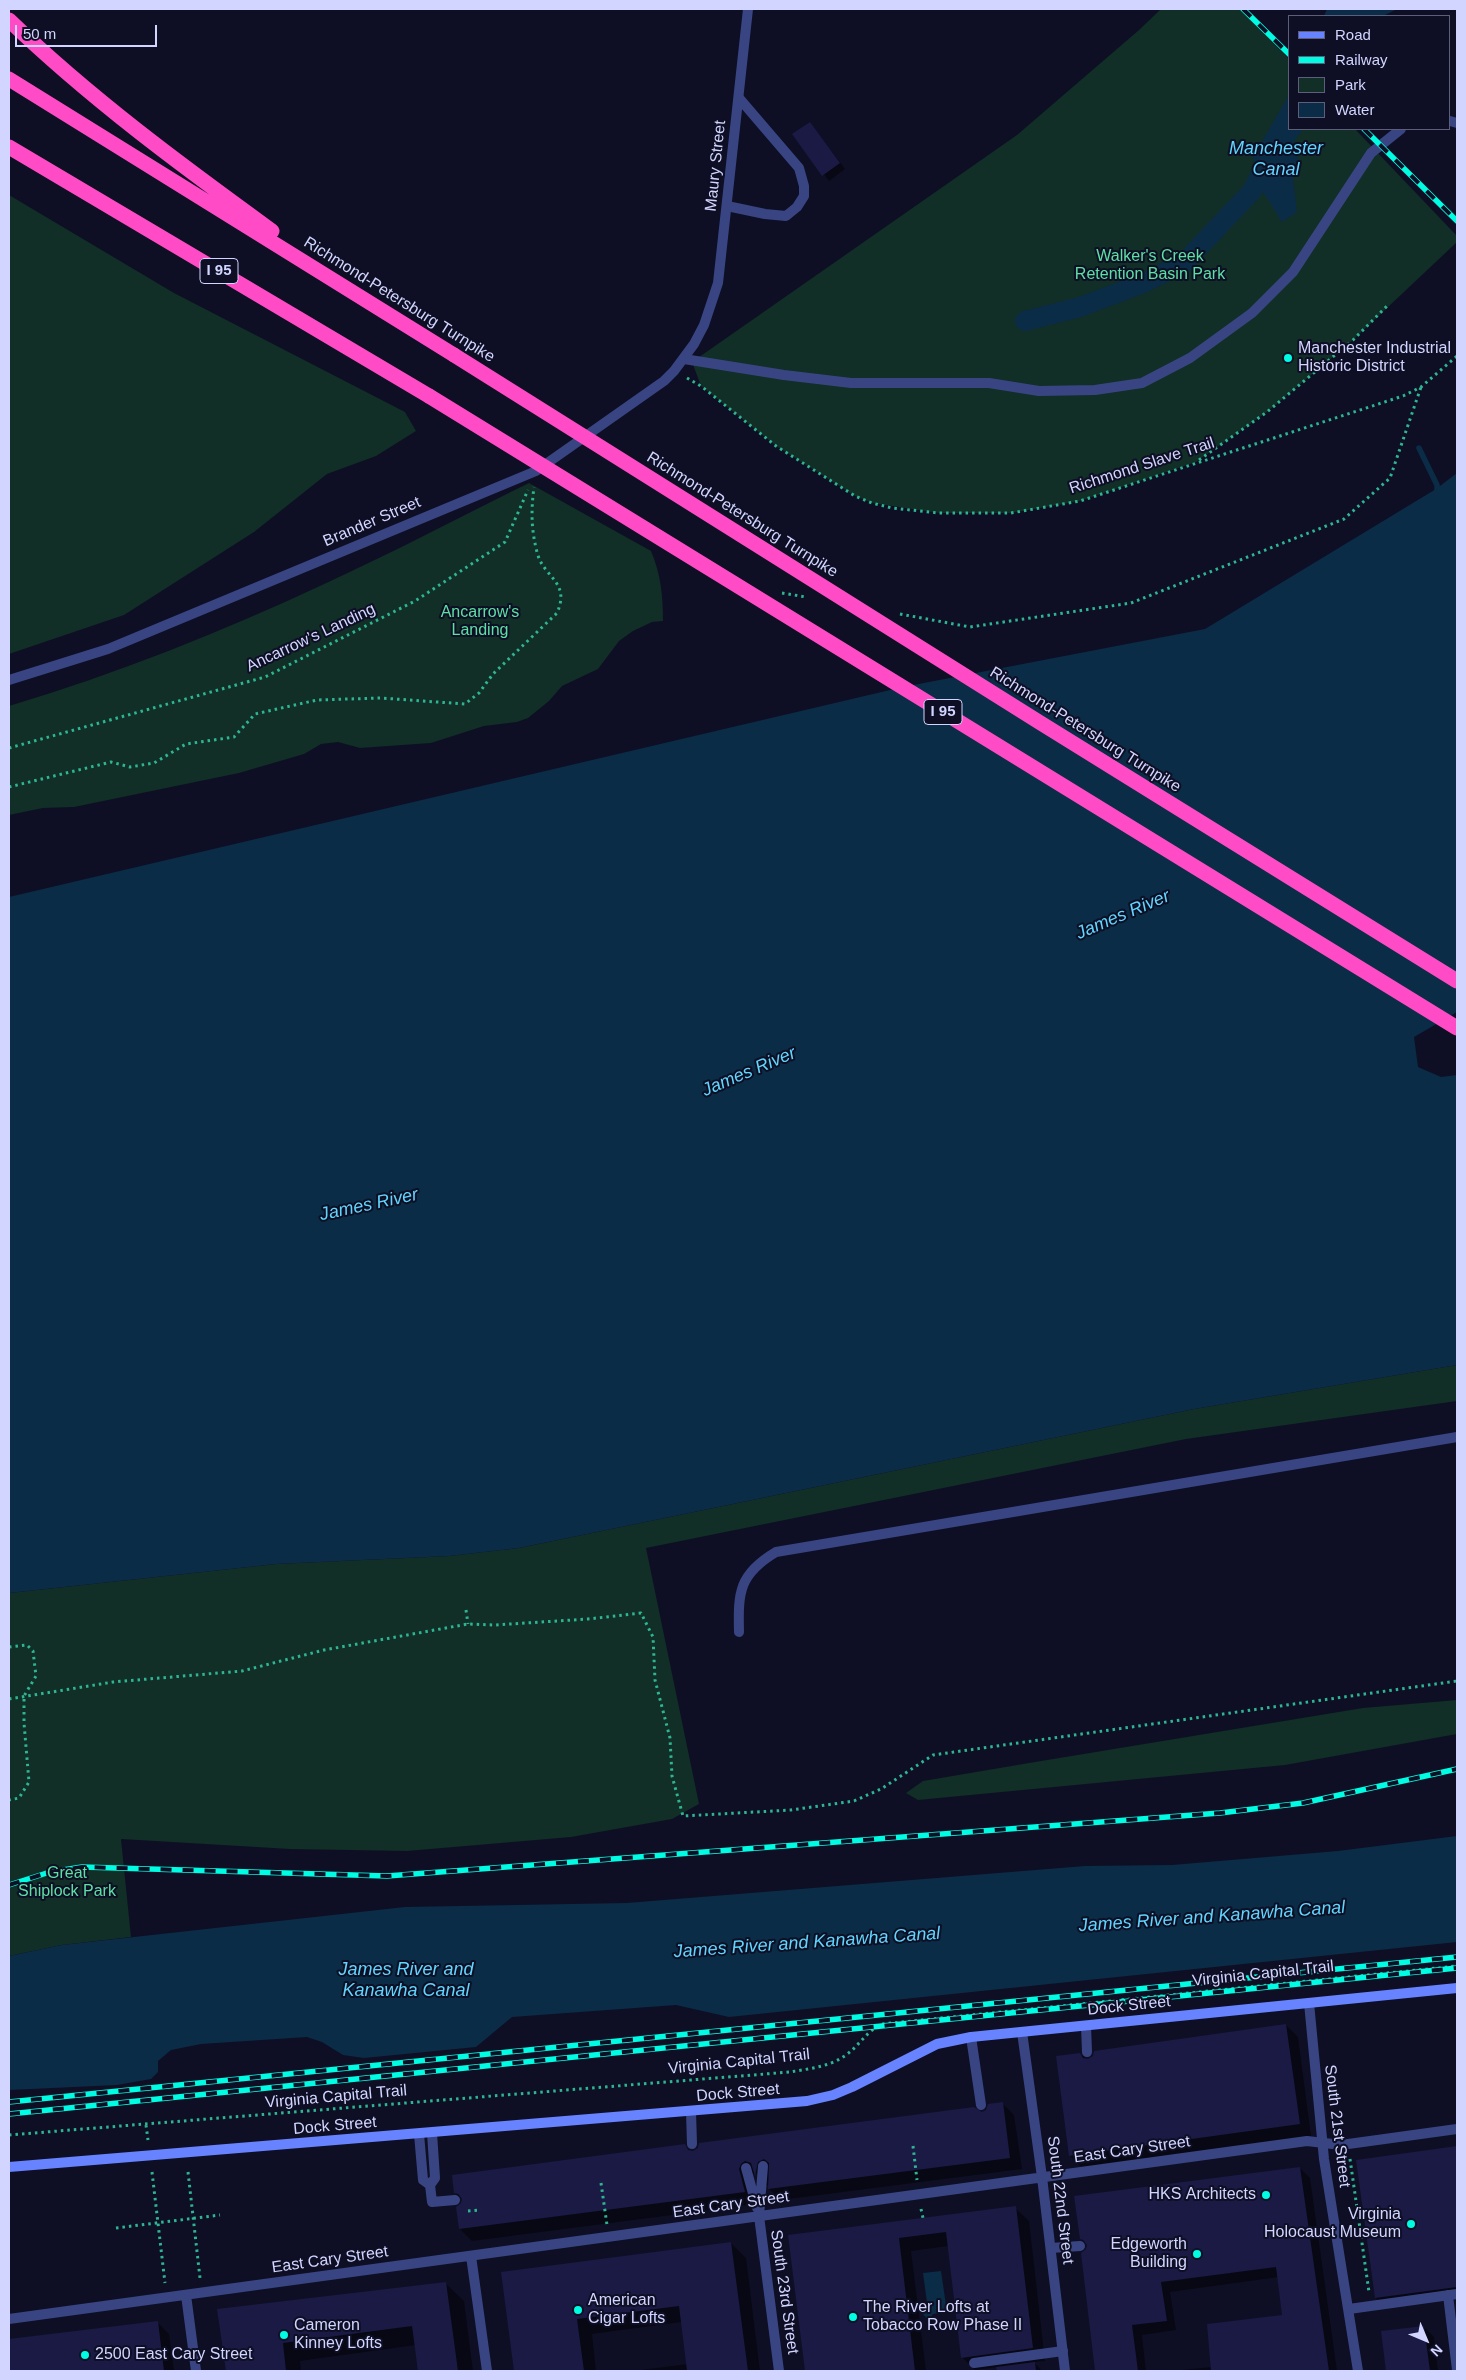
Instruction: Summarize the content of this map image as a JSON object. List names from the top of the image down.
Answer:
{
  "streets": {
    "highway": ["I 95", "Richmond-Petersburg Turnpike"],
    "main road": ["Dock Street"],
    "street": [
      "Maury Street",
      "Brander Street",
      "South 21st Street",
      "East Cary Street",
      "South 22nd Street",
      "South 23rd Street"
    ],
    "path": ["Richmond Slave Trail", "Ancarrow’s Landing", "Virginia Capital Trail"]
  },
  "crossings": [
    ["Maury Street", "Brander Street"],
    ["Richmond Slave Trail", "Brander Street"],
    ["Brander Street", "Ancarrow’s Landing"],
    ["Dock Street", "South 21st Street"],
    ["Dock Street", "South 22nd Street"],
    ["South 21st Street", "East Cary Street"],
    ["East Cary Street", "South 22nd Street"],
    ["East Cary Street", "South 23rd Street"]
  ],
  "water": ["Manchester Canal", "James River", "James River and Kanawha Canal"],
  "parks": ["Walker's Creek Retention Basin Park", "Ancarrow's Landing", "Great Shiplock Park"],
  "places": [
    "Manchester Industrial Historic District",
    "HKS Architects",
    "Virginia Holocaust Museum",
    "Edgeworth Building",
    "American Cigar Lofts",
    "The River Lofts at Tobacco Row Phase II",
    "Cameron Kinney Lofts",
    "2500 East Cary Street"
  ],
  "legend": [
    "Road",
    "Railway",
    "Park",
    "Water"
  ],
  "scale_bar": "50 m",
  "north": "bottom right"
}
